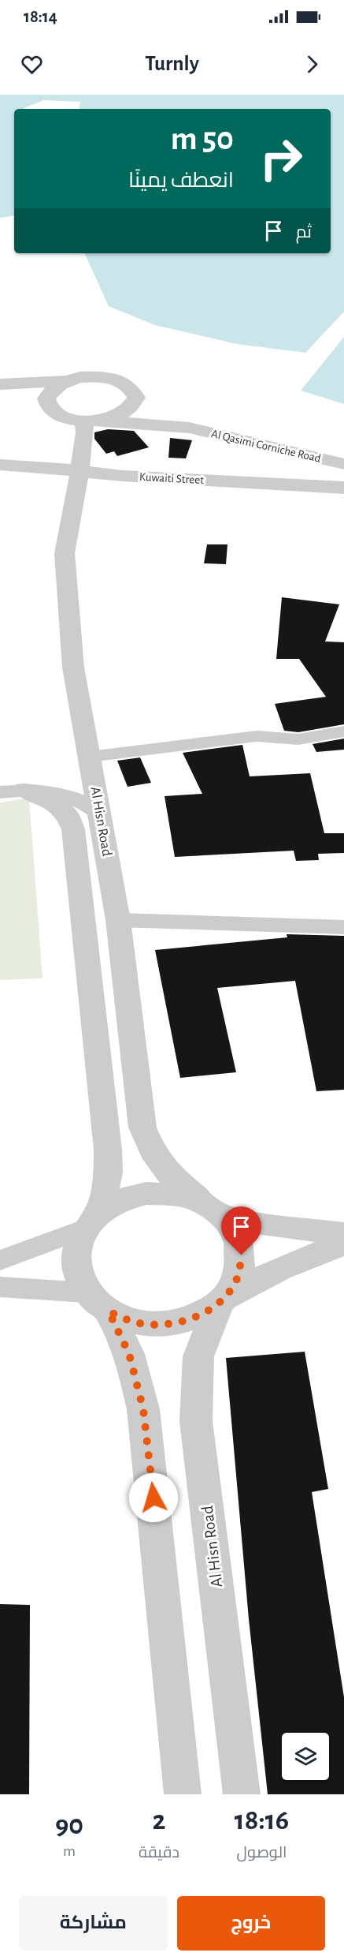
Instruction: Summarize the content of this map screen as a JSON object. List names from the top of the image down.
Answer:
{
  "streets": {
    "street": ["Al Qasimi Corniche Road", "Kuwaiti Street", "Al Hisn Road"]
  },
  "crossings": [
    ["Al Qasimi Corniche Road", "Al Hisn Road"],
    ["Kuwaiti Street", "Al Hisn Road"]
  ],
  "page": {
    "status": "18:14",
    "header": "Turnly",
    "turn": ["50 m", "انعطف يمينًا"],
    "then": "ثم",
    "eta": [
      "18:16",
      "الوصول",
      "2",
      "دقيقة",
      "90",
      "m"
    ],
    "buttons": ["خروج", "مشاركة"]
  }
}
